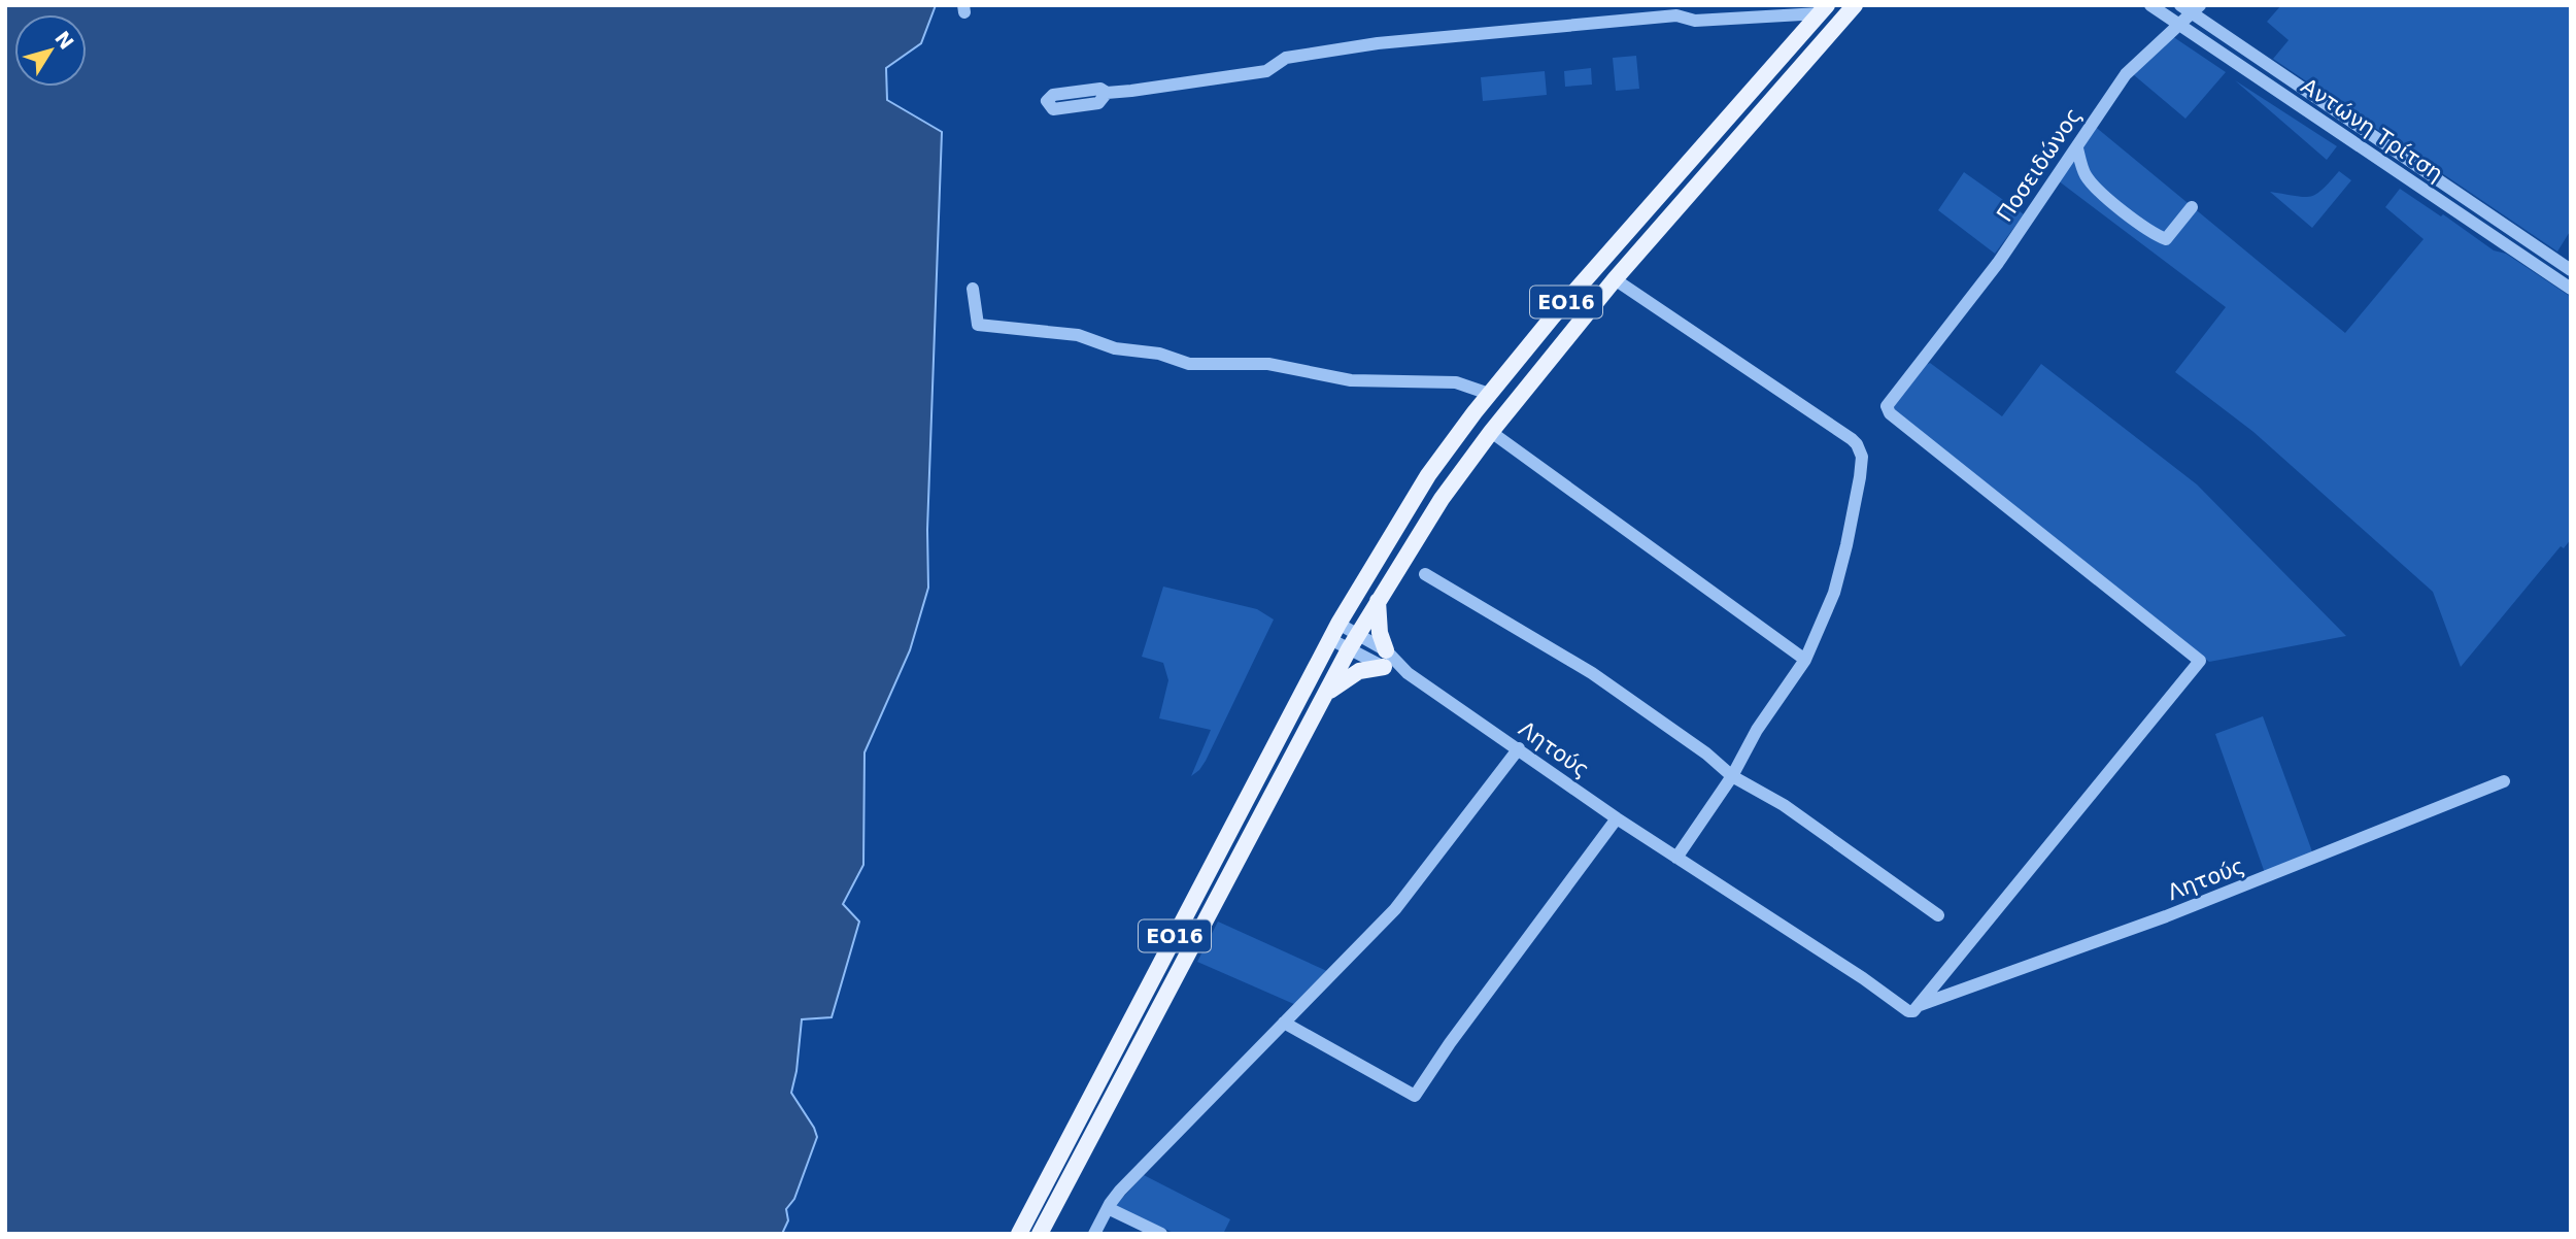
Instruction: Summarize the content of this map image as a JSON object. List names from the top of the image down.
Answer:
{
  "streets": {
    "main road": ["ΕΟ16"],
    "street": ["Αντώνη Τρίτση", "Ποσειδώνος", "Λητούς"]
  },
  "crossings": [
    ["Αντώνη Τρίτση", "Ποσειδώνος"],
    ["Ποσειδώνος", "Λητούς"],
    ["ΕΟ16", "Λητούς"]
  ],
  "north": "top right"
}
